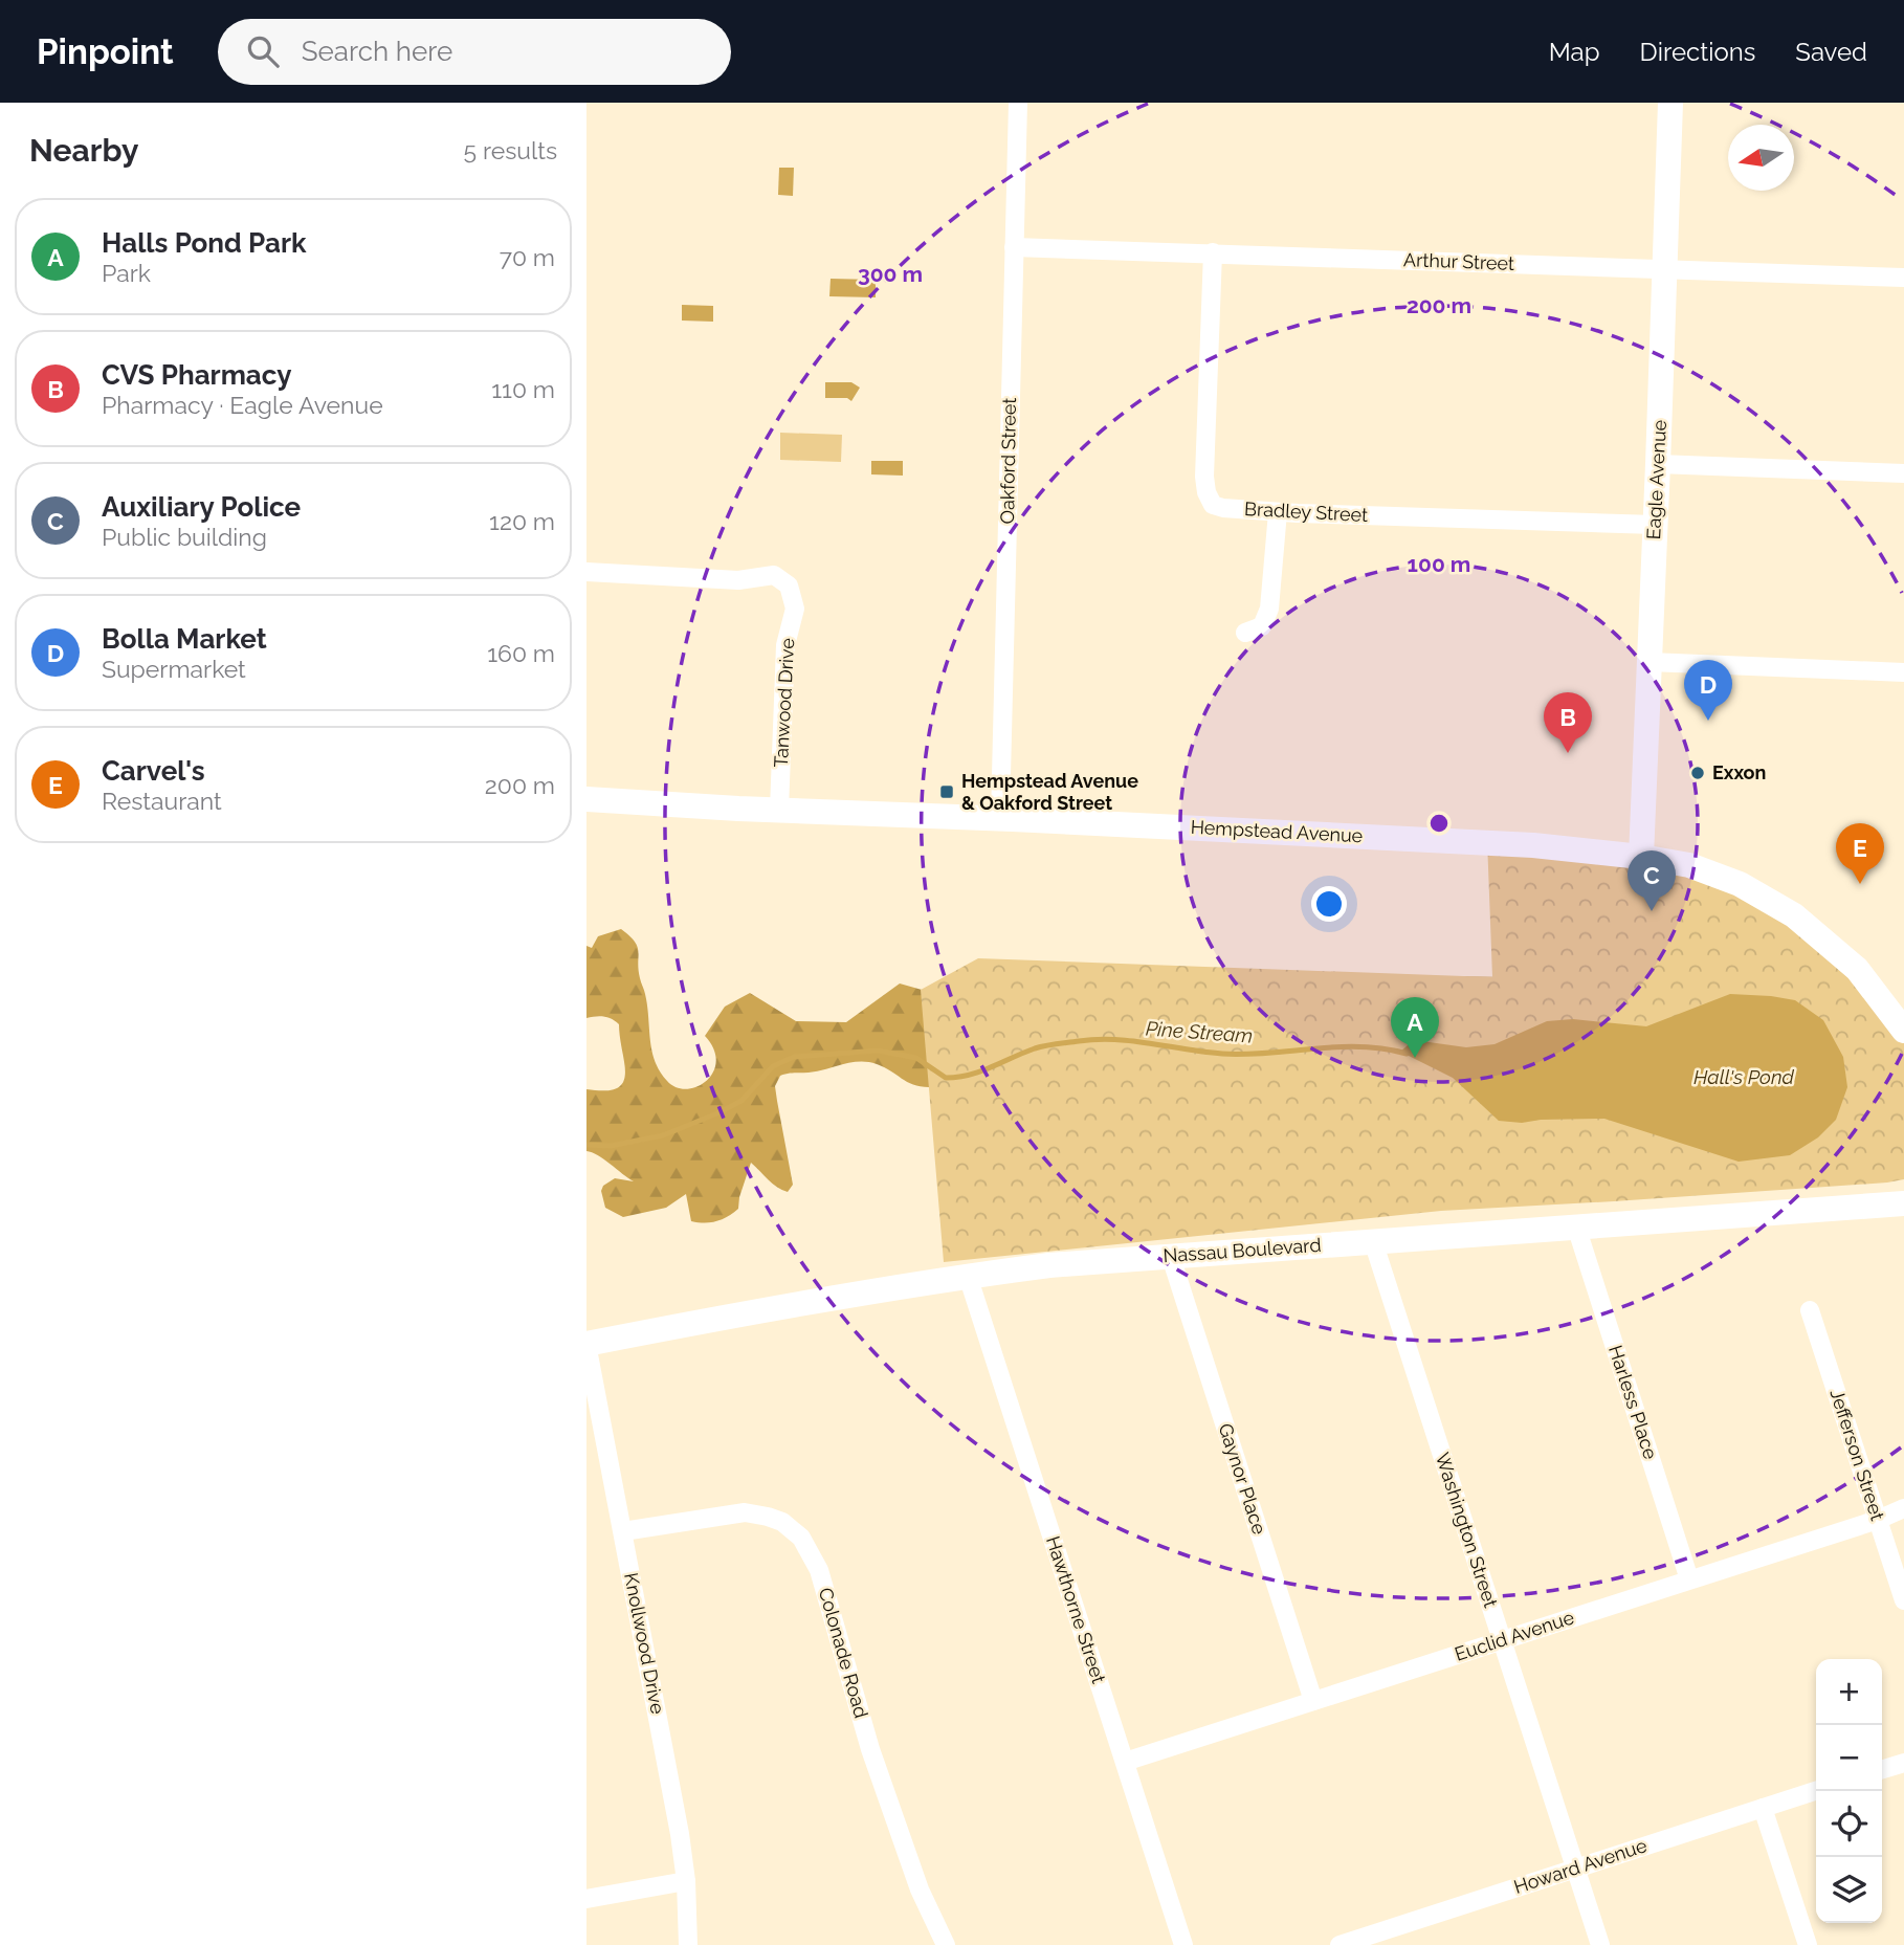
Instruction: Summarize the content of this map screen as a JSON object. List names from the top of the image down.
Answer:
{
  "streets": {
    "main road": ["Eagle Avenue", "Hempstead Avenue", "Nassau Boulevard"],
    "street": [
      "Arthur Street",
      "Oakford Street",
      "Bradley Street",
      "Tanwood Drive",
      "Harless Place",
      "Jefferson Street",
      "Gaynor Place",
      "Washington Street",
      "Hawthorne Street",
      "Euclid Avenue",
      "Knollwood Drive",
      "Colonade Road",
      "Howard Avenue"
    ]
  },
  "crossings": [
    ["Arthur Street", "Oakford Street"],
    ["Arthur Street", "Eagle Avenue"],
    ["Arthur Street", "Bradley Street"],
    ["Oakford Street", "Hempstead Avenue"],
    ["Eagle Avenue", "Bradley Street"],
    ["Eagle Avenue", "Hempstead Avenue"],
    ["Tanwood Drive", "Hempstead Avenue"],
    ["Nassau Boulevard", "Harless Place"],
    ["Nassau Boulevard", "Gaynor Place"],
    ["Nassau Boulevard", "Washington Street"],
    ["Nassau Boulevard", "Hawthorne Street"],
    ["Nassau Boulevard", "Knollwood Drive"],
    ["Harless Place", "Euclid Avenue"],
    ["Jefferson Street", "Euclid Avenue"],
    ["Gaynor Place", "Euclid Avenue"],
    ["Washington Street", "Euclid Avenue"],
    ["Washington Street", "Howard Avenue"],
    ["Hawthorne Street", "Euclid Avenue"],
    ["Knollwood Drive", "Colonade Road"]
  ],
  "water": ["Pine Stream", "Hall's Pond"],
  "places": {
    "other": ["Exxon"],
    "transit": ["Hempstead Avenue & Oakford Street"]
  },
  "north": "left",
  "page": {
    "header": "Pinpoint",
    "search": "Search here",
    "nav": ["Map", "Directions", "Saved"],
    "heading": ["Nearby", "5 results"],
    "list": [
      {
        "mark": "A",
        "name": "Halls Pond Park",
        "note": "Park",
        "value": "70 m"
      },
      {
        "mark": "B",
        "name": "CVS Pharmacy",
        "note": "Pharmacy · Eagle Avenue",
        "value": "110 m"
      },
      {
        "mark": "C",
        "name": "Auxiliary Police",
        "note": "Public building",
        "value": "120 m"
      },
      {
        "mark": "D",
        "name": "Bolla Market",
        "note": "Supermarket",
        "value": "160 m"
      },
      {
        "mark": "E",
        "name": "Carvel's",
        "note": "Restaurant",
        "value": "200 m"
      }
    ],
    "pins": [
      "D",
      "B",
      "E",
      "C",
      "A"
    ],
    "map_buttons": ["+", "−"]
  },
  "rings": ["300 m", "200 m", "100 m"]
}
